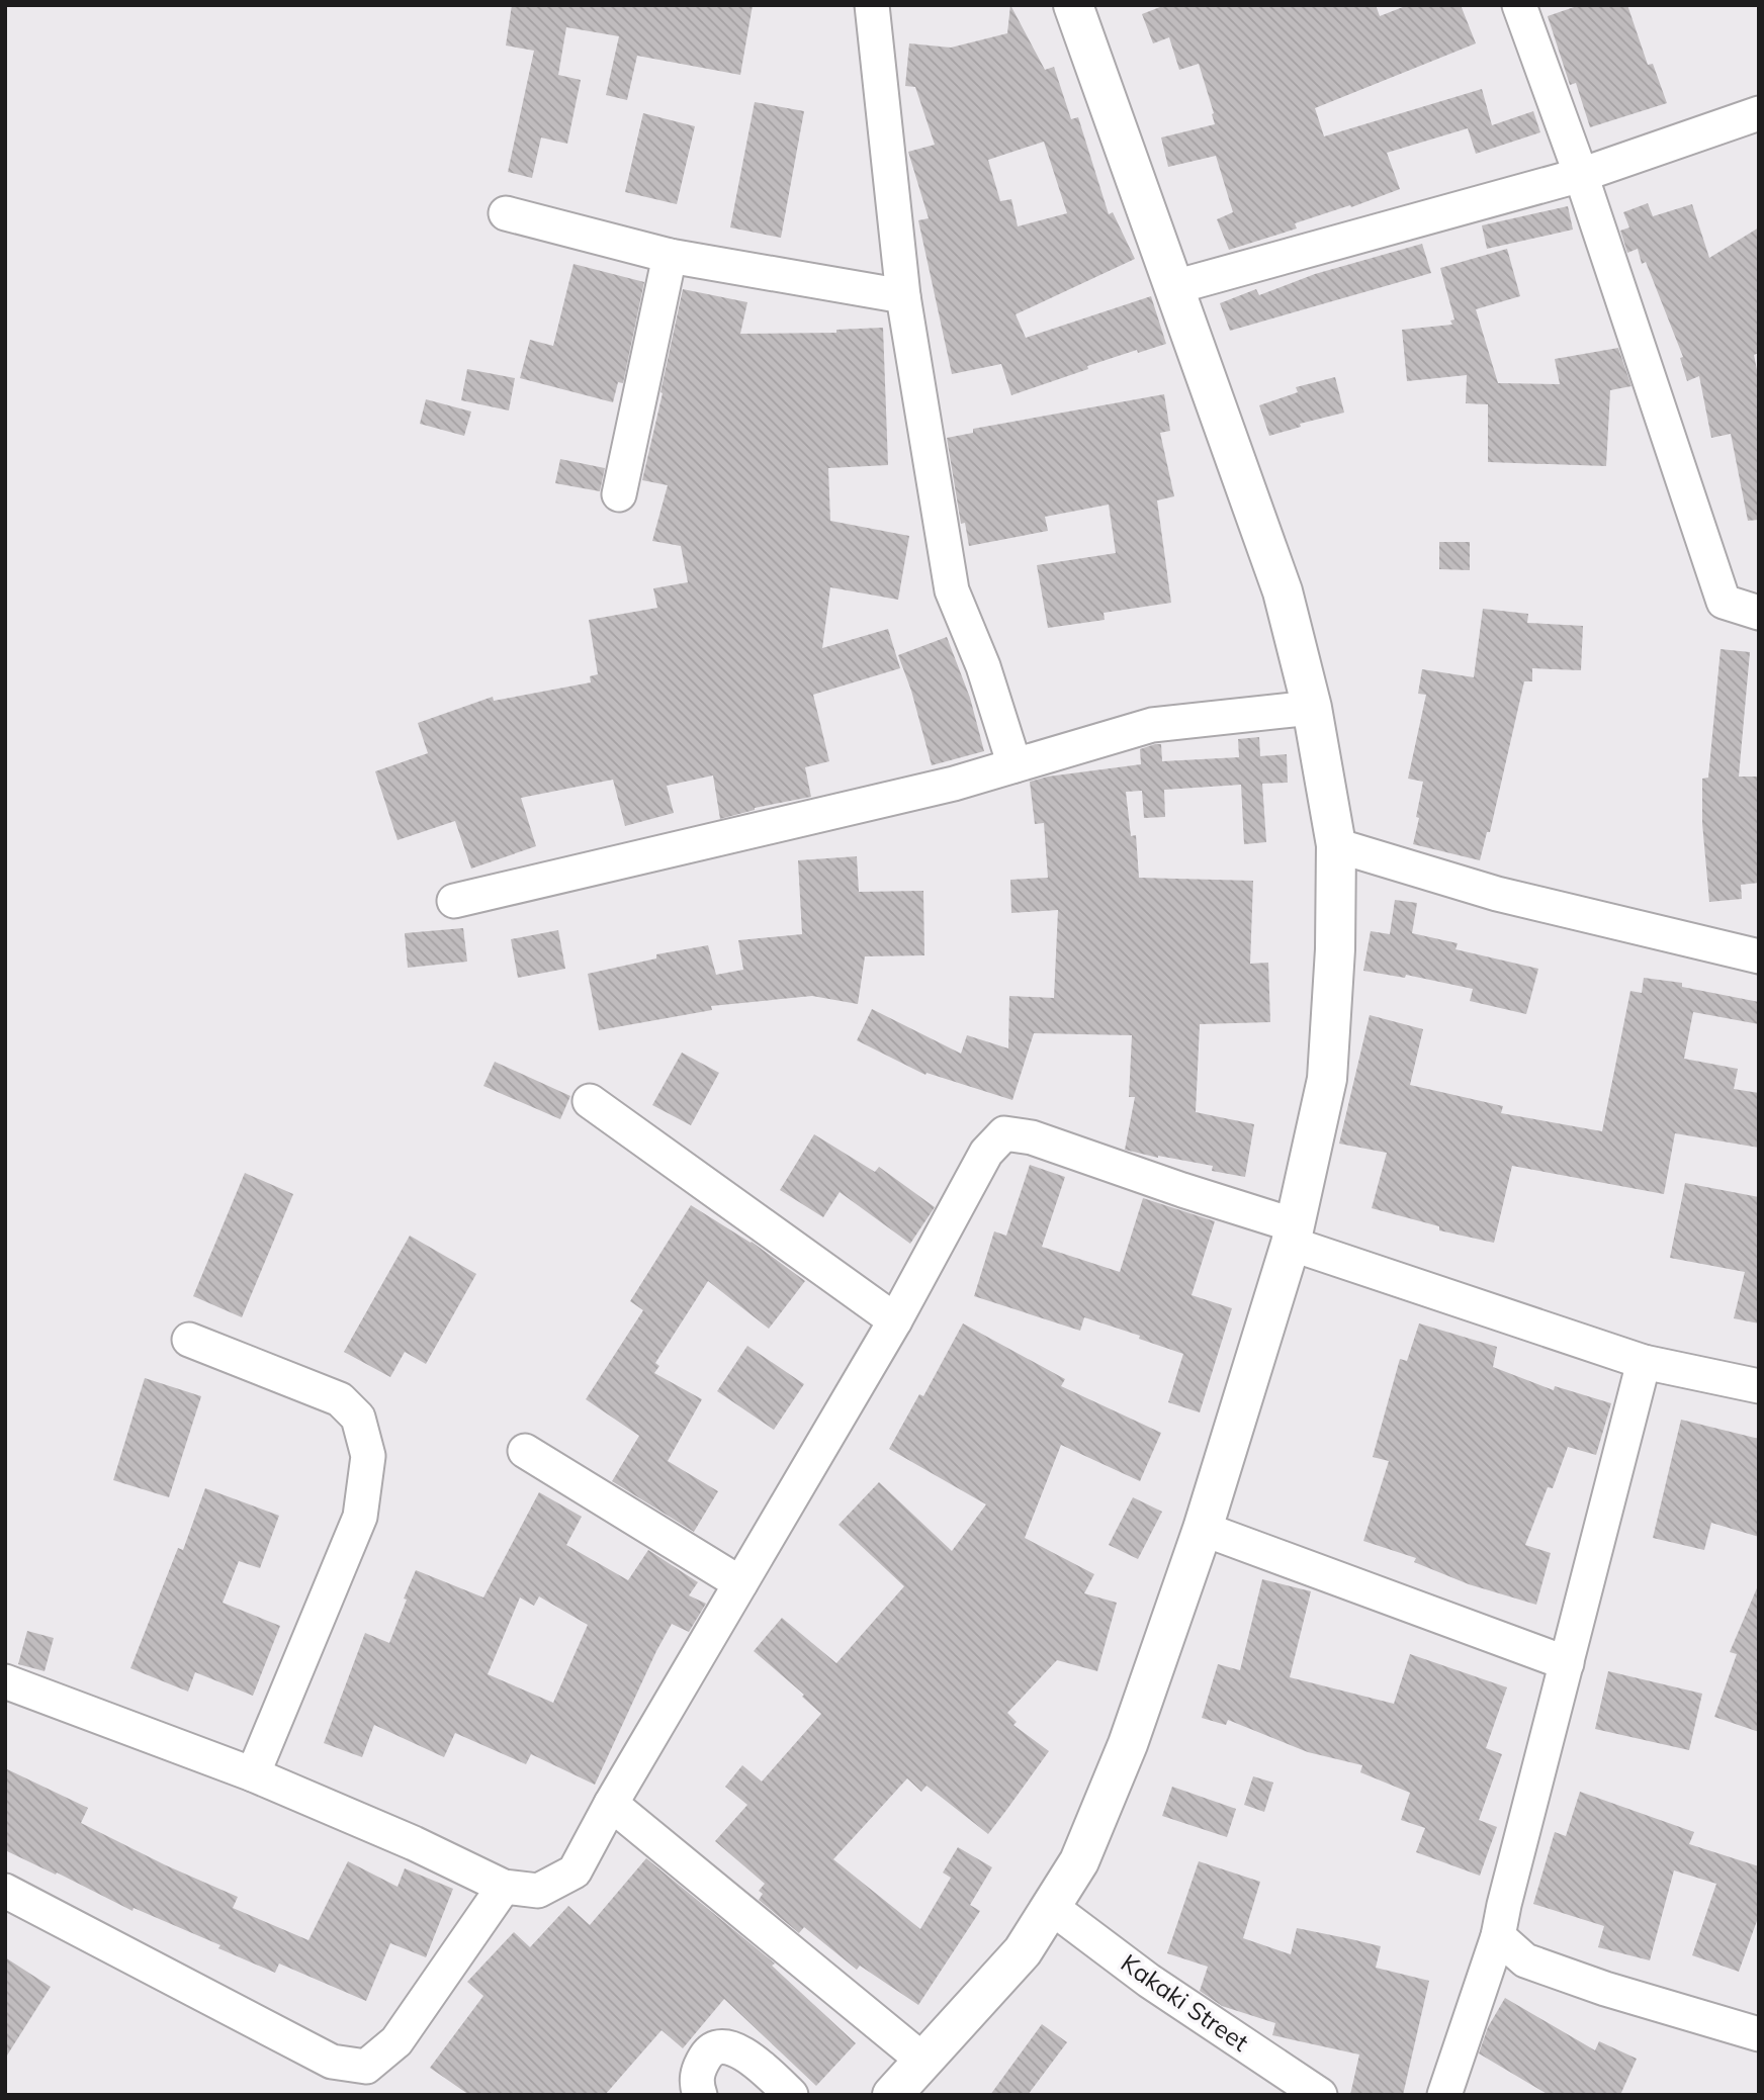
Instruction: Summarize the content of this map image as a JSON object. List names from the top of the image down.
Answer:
{
  "streets": {
    "street": ["Kakaki Street"]
  }
}
